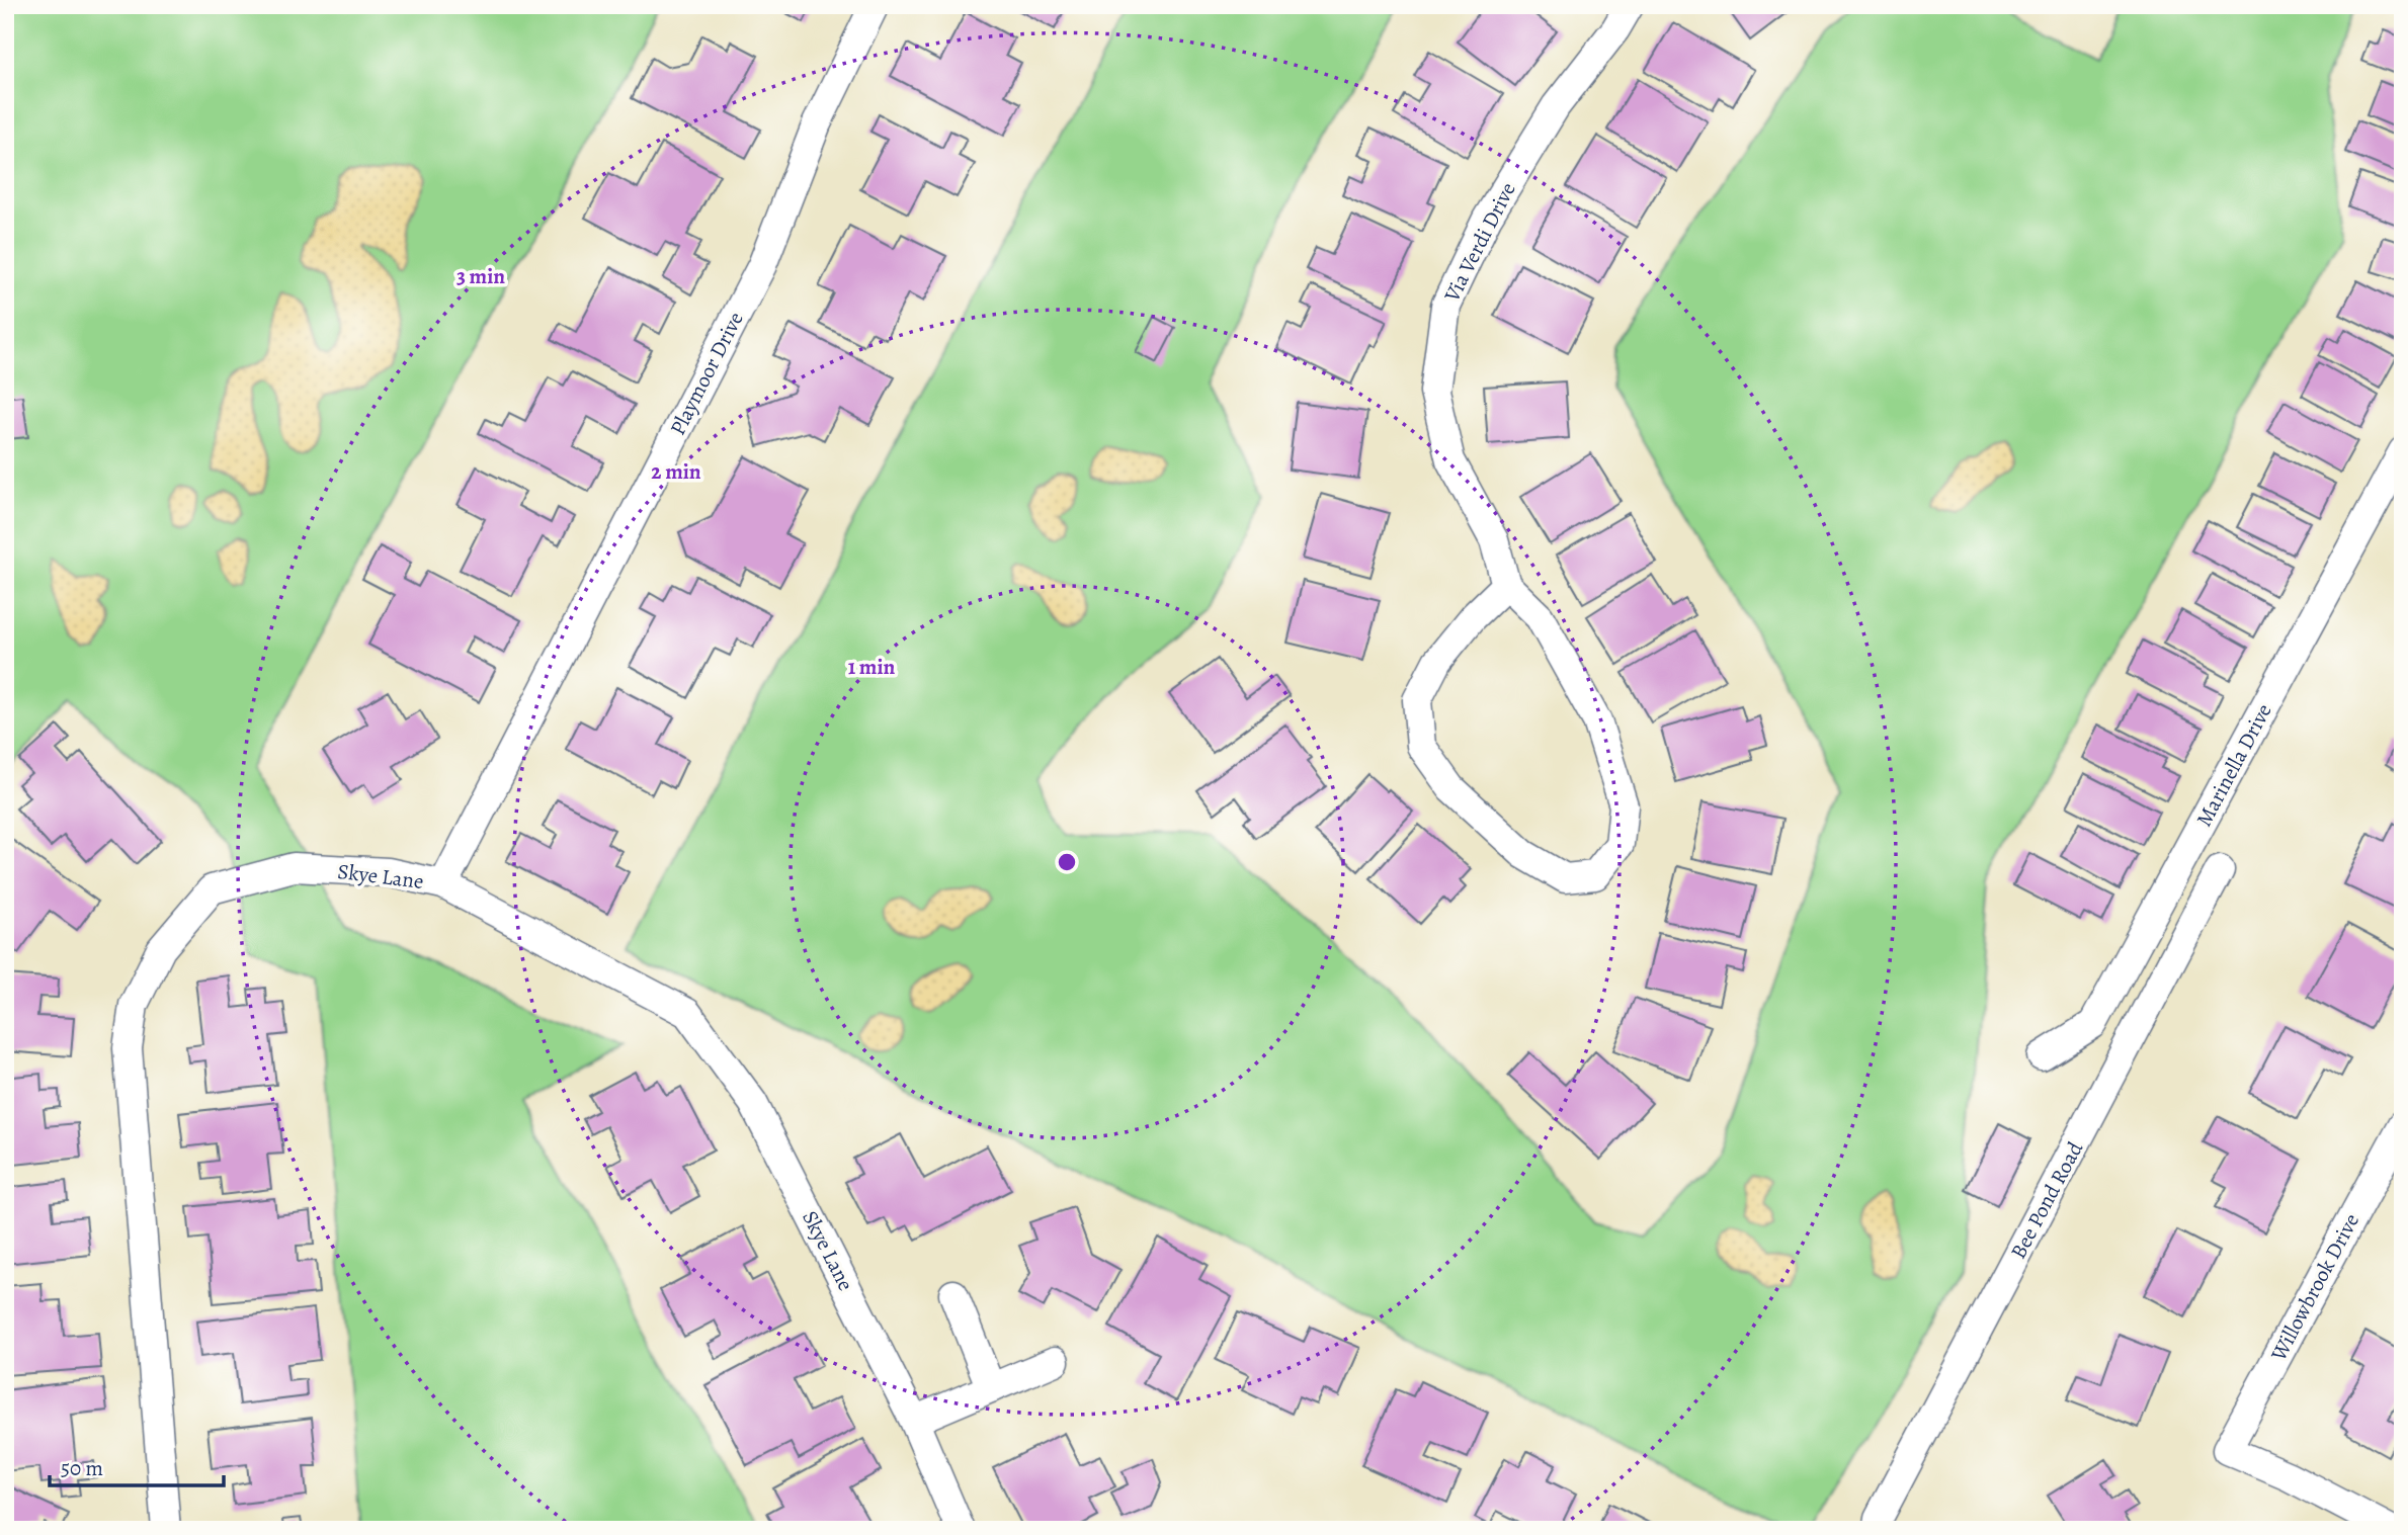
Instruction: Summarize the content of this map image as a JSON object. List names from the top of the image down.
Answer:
{
  "streets": {
    "street": [
      "Via Verdi Drive",
      "Playmoor Drive",
      "Marinella Drive",
      "Skye Lane",
      "Bee Pond Road",
      "Willowbrook Drive"
    ]
  },
  "crossings": [
    ["Playmoor Drive", "Skye Lane"]
  ],
  "scale_bar": "50 m",
  "rings": ["3 min", "2 min", "1 min"]
}
